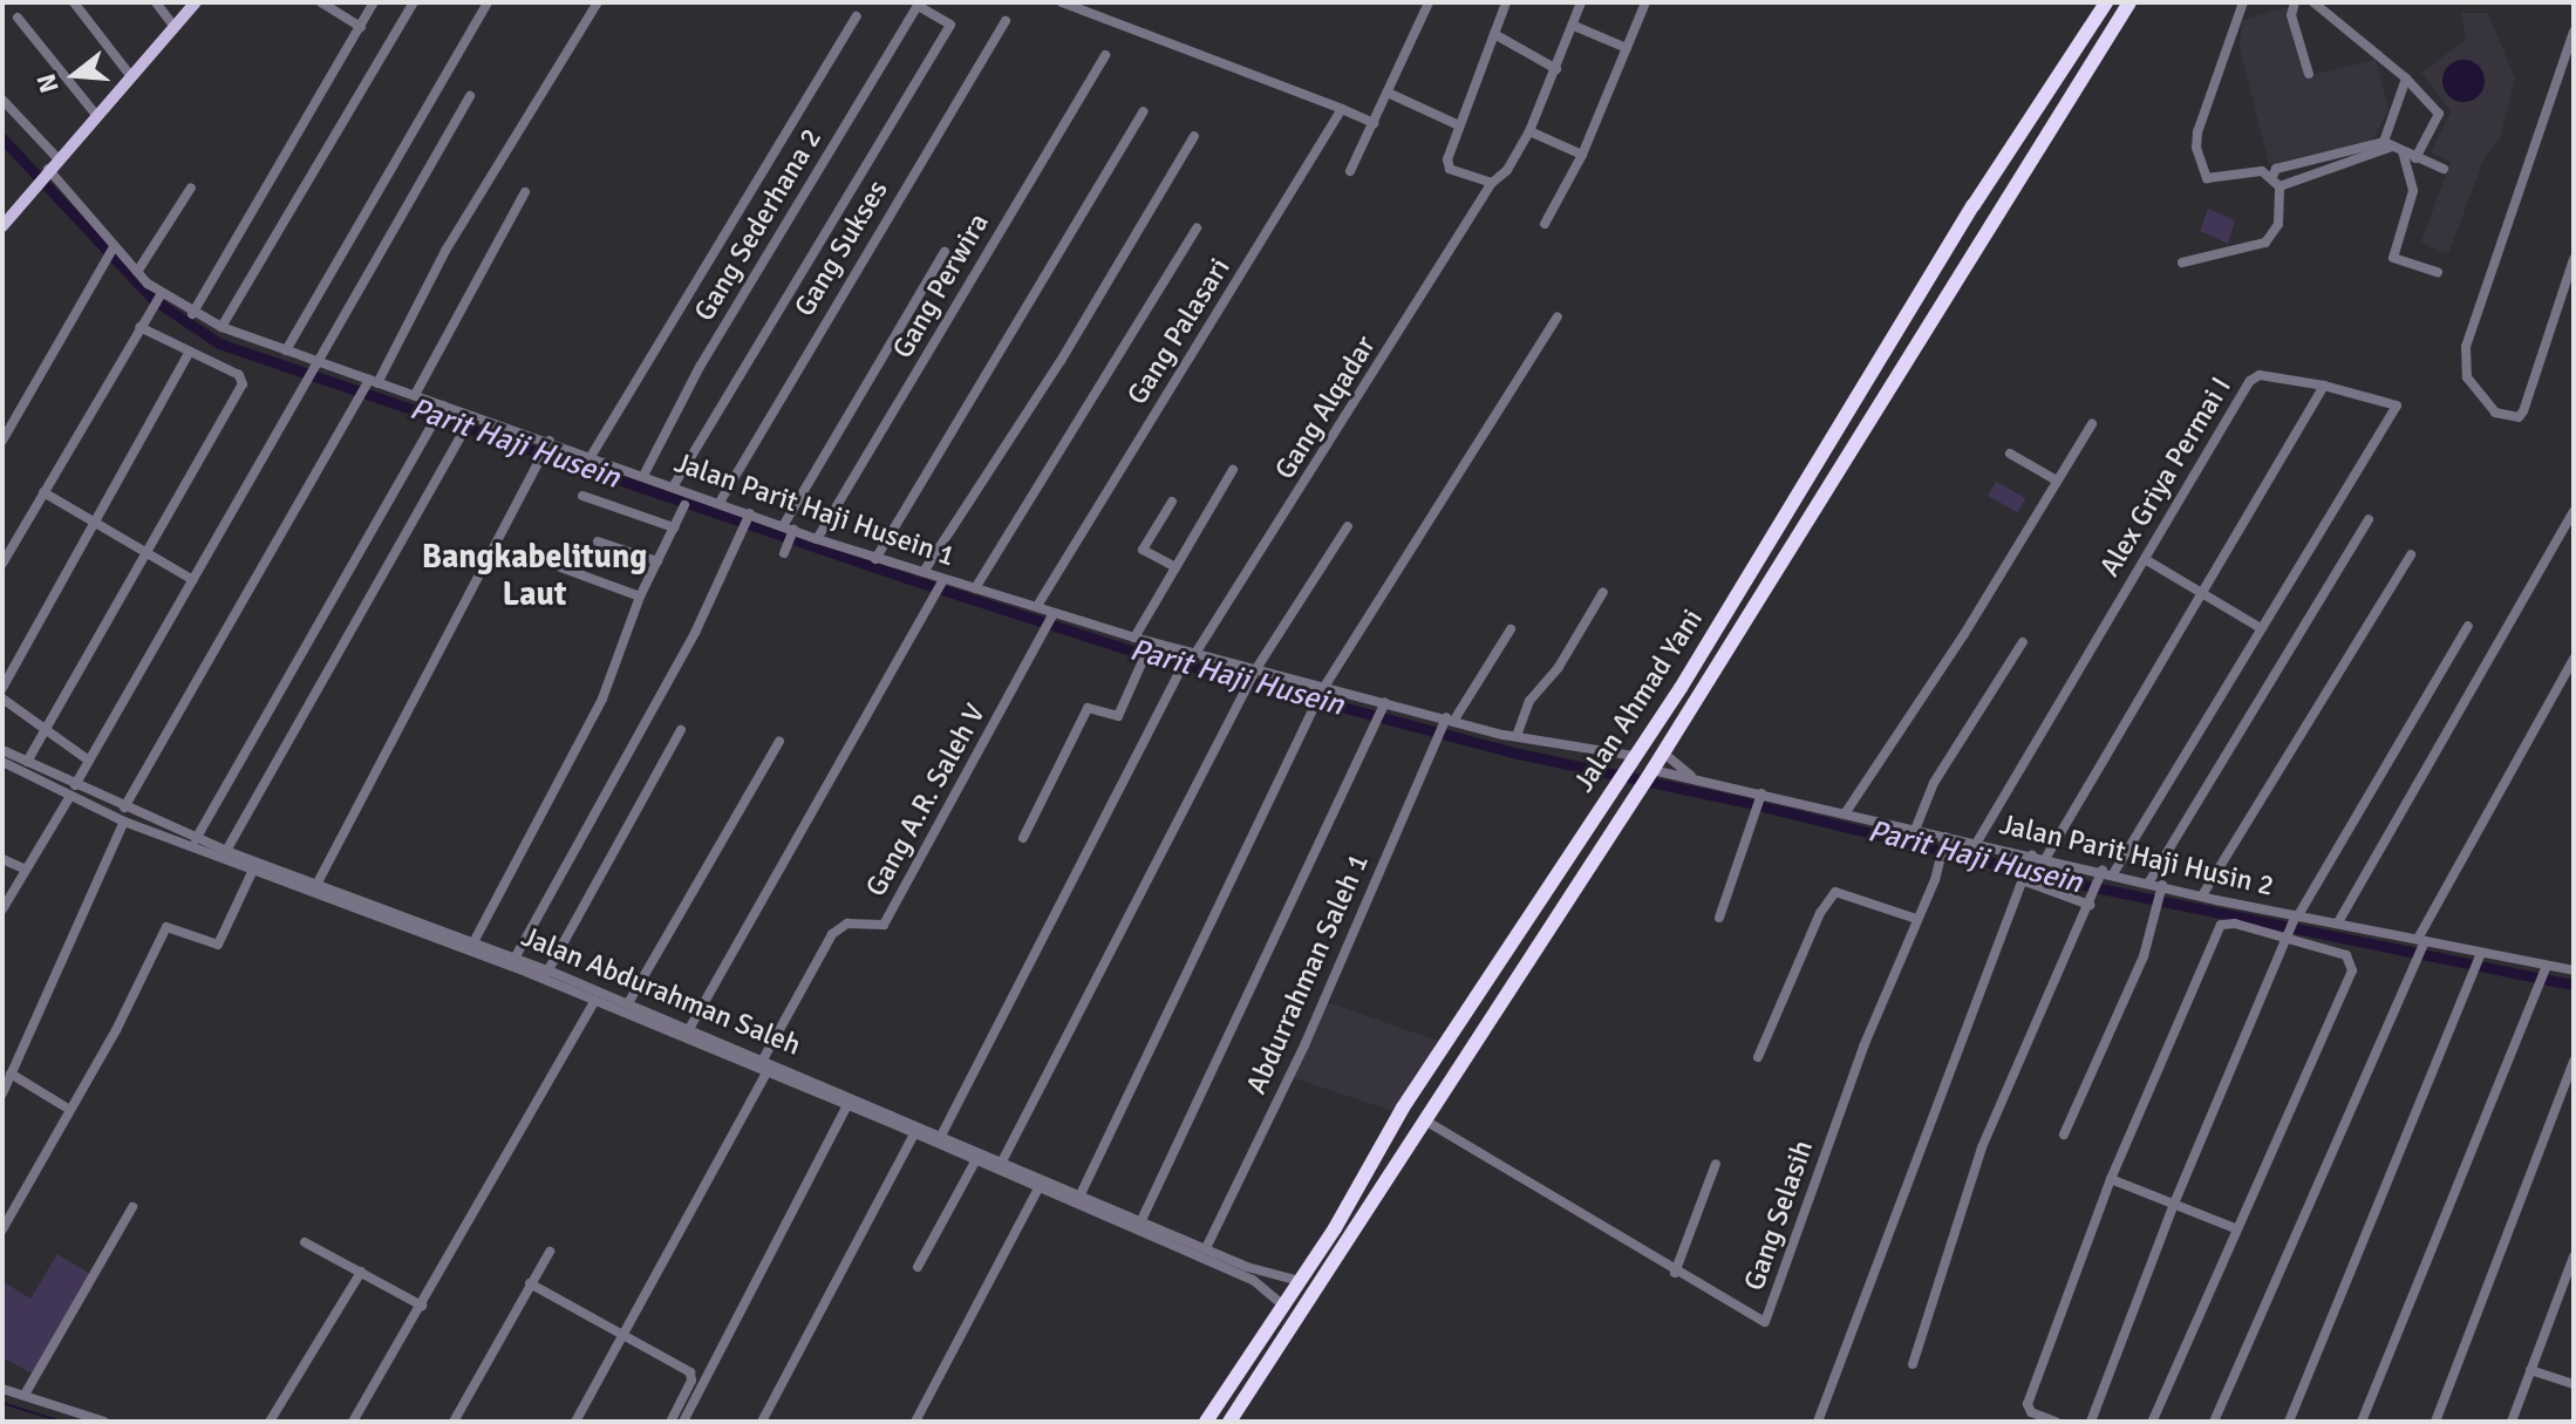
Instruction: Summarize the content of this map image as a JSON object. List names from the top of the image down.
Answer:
{
  "streets": {
    "highway": ["Jalan Ahmad Yani"],
    "street": [
      "Gang Sederhana 2",
      "Gang Sukses",
      "Gang Perwira",
      "Gang Palasari",
      "Gang Alqadar",
      "Alex Griya Permai I",
      "Jalan Parit Haji Husein 1",
      "Gang A.R. Saleh V",
      "Jalan Parit Haji Husin 2",
      "Abdurrahman Saleh 1",
      "Jalan Abdurahman Saleh",
      "Gang Selasih"
    ]
  },
  "crossings": [
    ["Gang Sederhana 2", "Jalan Parit Haji Husein 1"],
    ["Gang Sukses", "Jalan Parit Haji Husein 1"],
    ["Gang Perwira", "Jalan Parit Haji Husein 1"],
    ["Gang Palasari", "Jalan Parit Haji Husein 1"],
    ["Gang Alqadar", "Jalan Parit Haji Husein 1"],
    ["Gang Alqadar", "Jalan Abdurahman Saleh"],
    ["Alex Griya Permai I", "Jalan Parit Haji Husin 2"],
    ["Jalan Parit Haji Husein 1", "Jalan Ahmad Yani"],
    ["Jalan Parit Haji Husein 1", "Gang A.R. Saleh V"],
    ["Jalan Parit Haji Husein 1", "Abdurrahman Saleh 1"],
    ["Jalan Ahmad Yani", "Jalan Parit Haji Husin 2"],
    ["Jalan Ahmad Yani", "Jalan Abdurahman Saleh"],
    ["Jalan Ahmad Yani", "Gang Selasih"],
    ["Gang A.R. Saleh V", "Jalan Abdurahman Saleh"],
    ["Jalan Parit Haji Husin 2", "Gang Selasih"],
    ["Abdurrahman Saleh 1", "Jalan Abdurahman Saleh"]
  ],
  "districts": ["Bangkabelitung Laut"],
  "water": ["Parit Haji Husein"],
  "north": "left"
}
